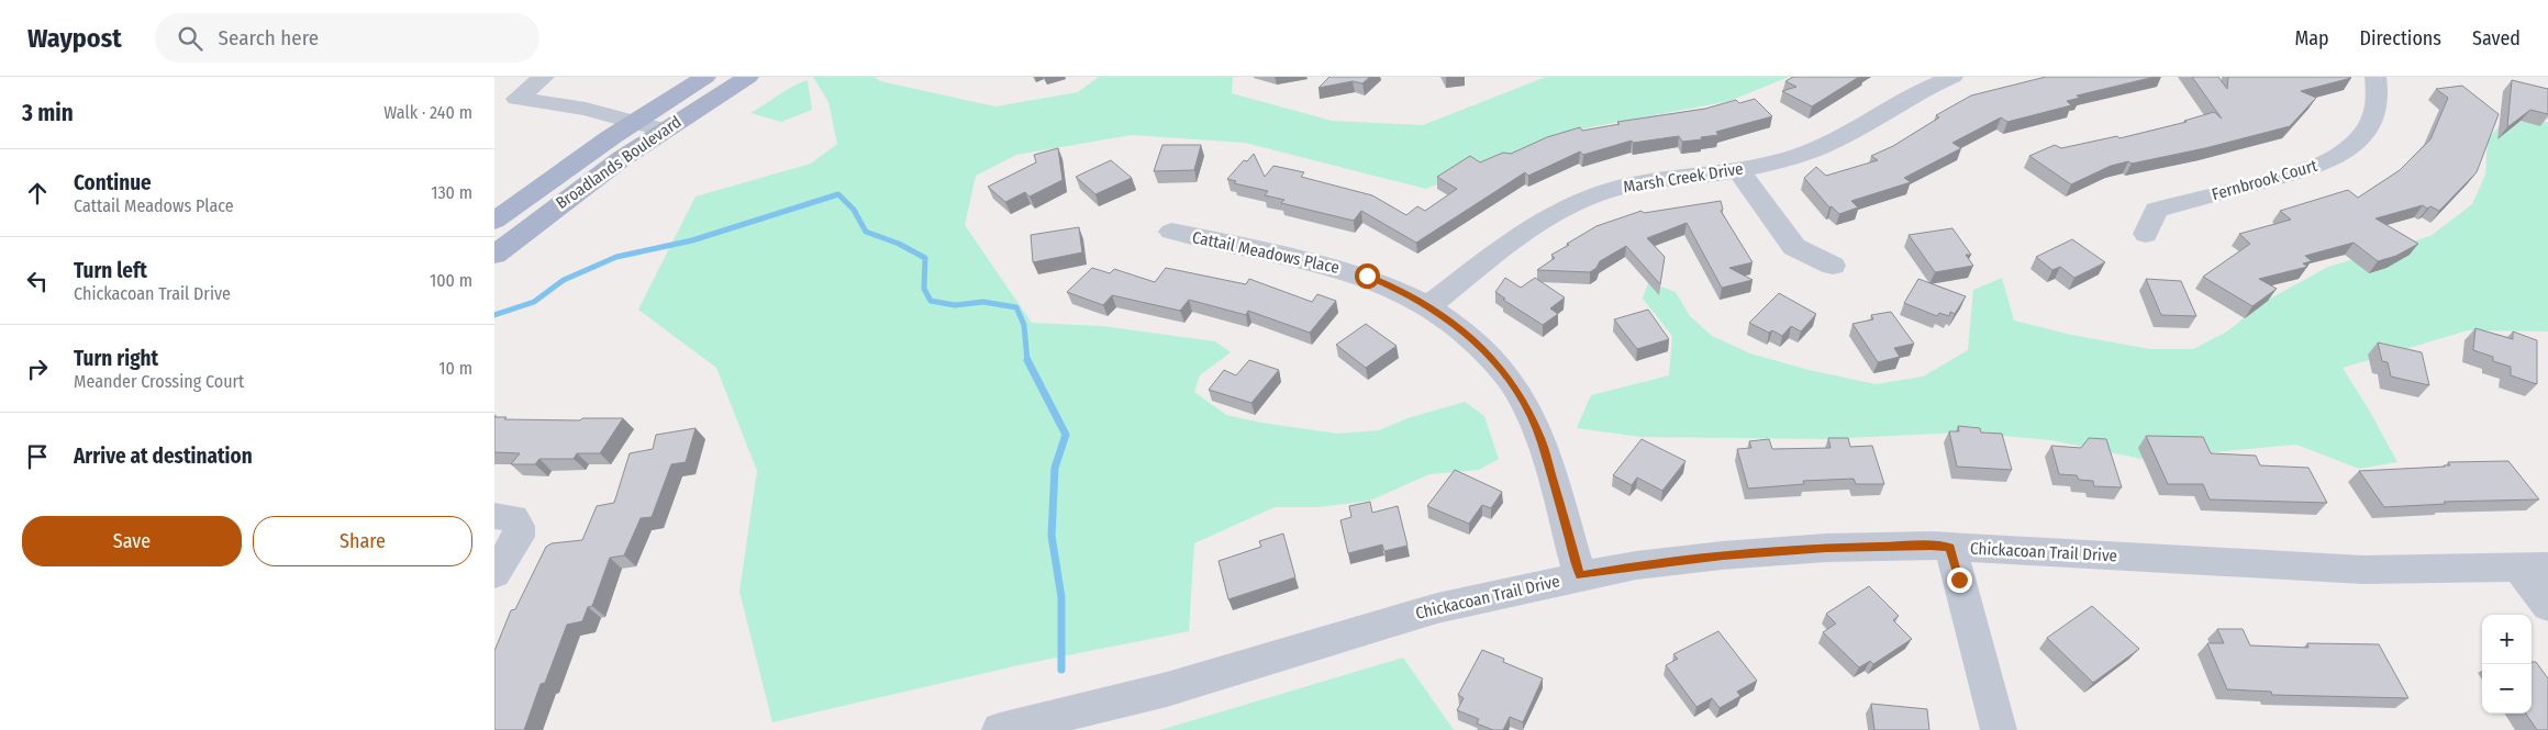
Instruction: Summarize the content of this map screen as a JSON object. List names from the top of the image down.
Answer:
{
  "streets": {
    "main road": ["Broadlands Boulevard"],
    "street": [
      "Marsh Creek Drive",
      "Fernbrook Court",
      "Cattail Meadows Place",
      "Chickacoan Trail Drive"
    ]
  },
  "crossings": [
    ["Marsh Creek Drive", "Cattail Meadows Place"],
    ["Cattail Meadows Place", "Chickacoan Trail Drive"]
  ],
  "page": {
    "header": "Waypost",
    "search": "Search here",
    "nav": ["Map", "Directions", "Saved"],
    "heading": ["3 min", "Walk · 240 m"],
    "list": [
      ["Continue", "Cattail Meadows Place", "130 m"],
      ["Turn left", "Chickacoan Trail Drive", "100 m"],
      ["Turn right", "Meander Crossing Court", "10 m"],
      "Arrive at destination"
    ],
    "buttons": ["Save", "Share"],
    "map_buttons": ["+", "−"]
  }
}
